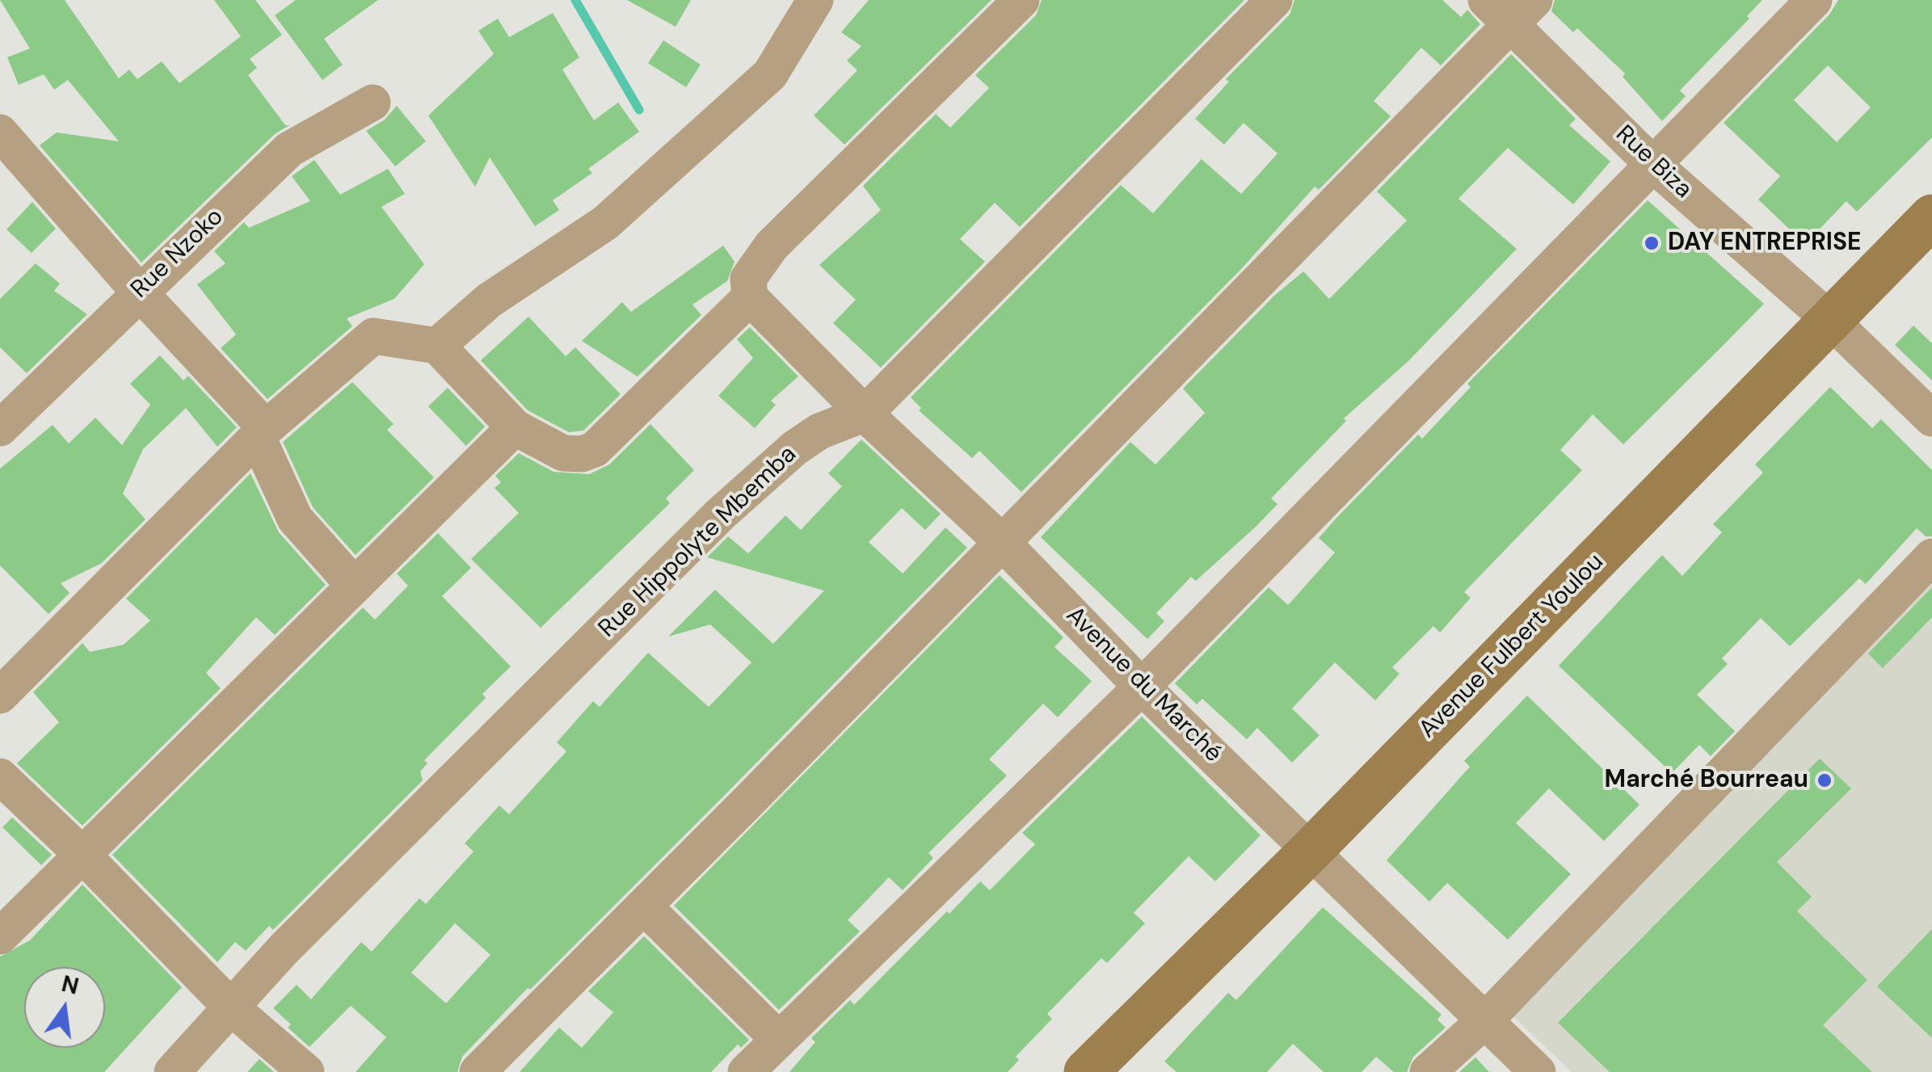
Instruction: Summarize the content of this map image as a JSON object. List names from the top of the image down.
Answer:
{
  "streets": {
    "main road": ["Avenue Fulbert Youlou"],
    "street": [
      "Rue Biza",
      "Rue Nzoko",
      "Rue Hippolyte Mbemba",
      "Avenue du Marché"
    ]
  },
  "crossings": [
    ["Rue Biza", "Avenue Fulbert Youlou"],
    ["Rue Hippolyte Mbemba", "Avenue du Marché"],
    ["Avenue Fulbert Youlou", "Avenue du Marché"]
  ],
  "places": ["DAY ENTREPRISE", "Marché Bourreau"],
  "north": "top"
}
